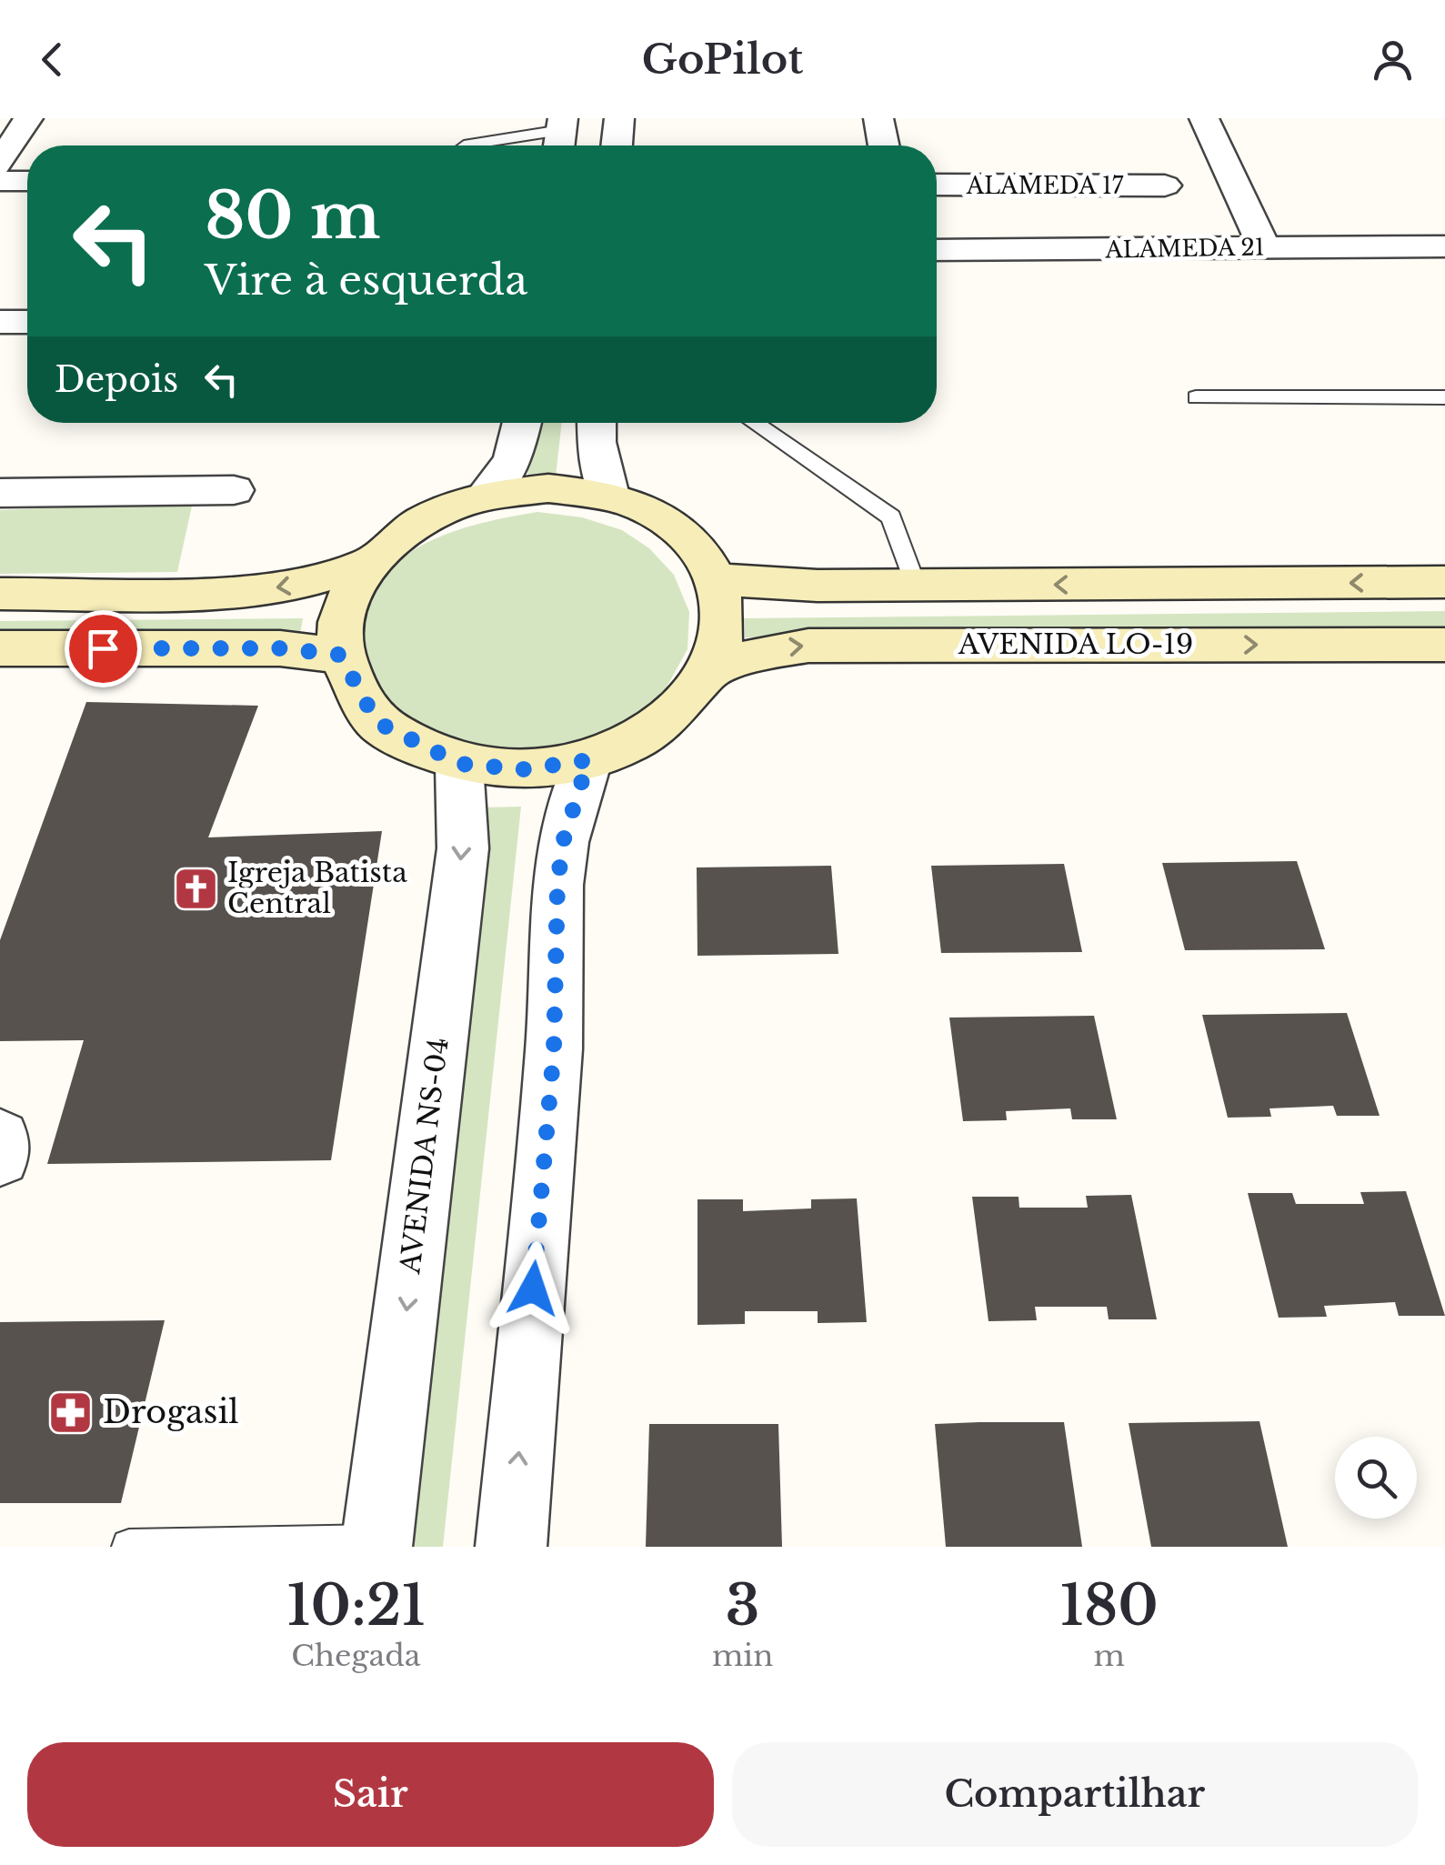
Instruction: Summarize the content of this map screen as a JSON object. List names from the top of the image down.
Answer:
{
  "streets": {
    "main road": ["AVENIDA LO-19"],
    "street": ["ALAMEDA 17", "ALAMEDA 21", "AVENIDA NS-04"]
  },
  "places": {
    "church": ["Igreja Batista Central"],
    "pharmacy": ["Drogasil"]
  },
  "page": {
    "header": "GoPilot",
    "turn": ["80 m", "Vire à esquerda"],
    "then": "Depois",
    "eta": [
      "10:21",
      "Chegada",
      "3",
      "min",
      "180",
      "m"
    ],
    "buttons": ["Sair", "Compartilhar"]
  }
}
